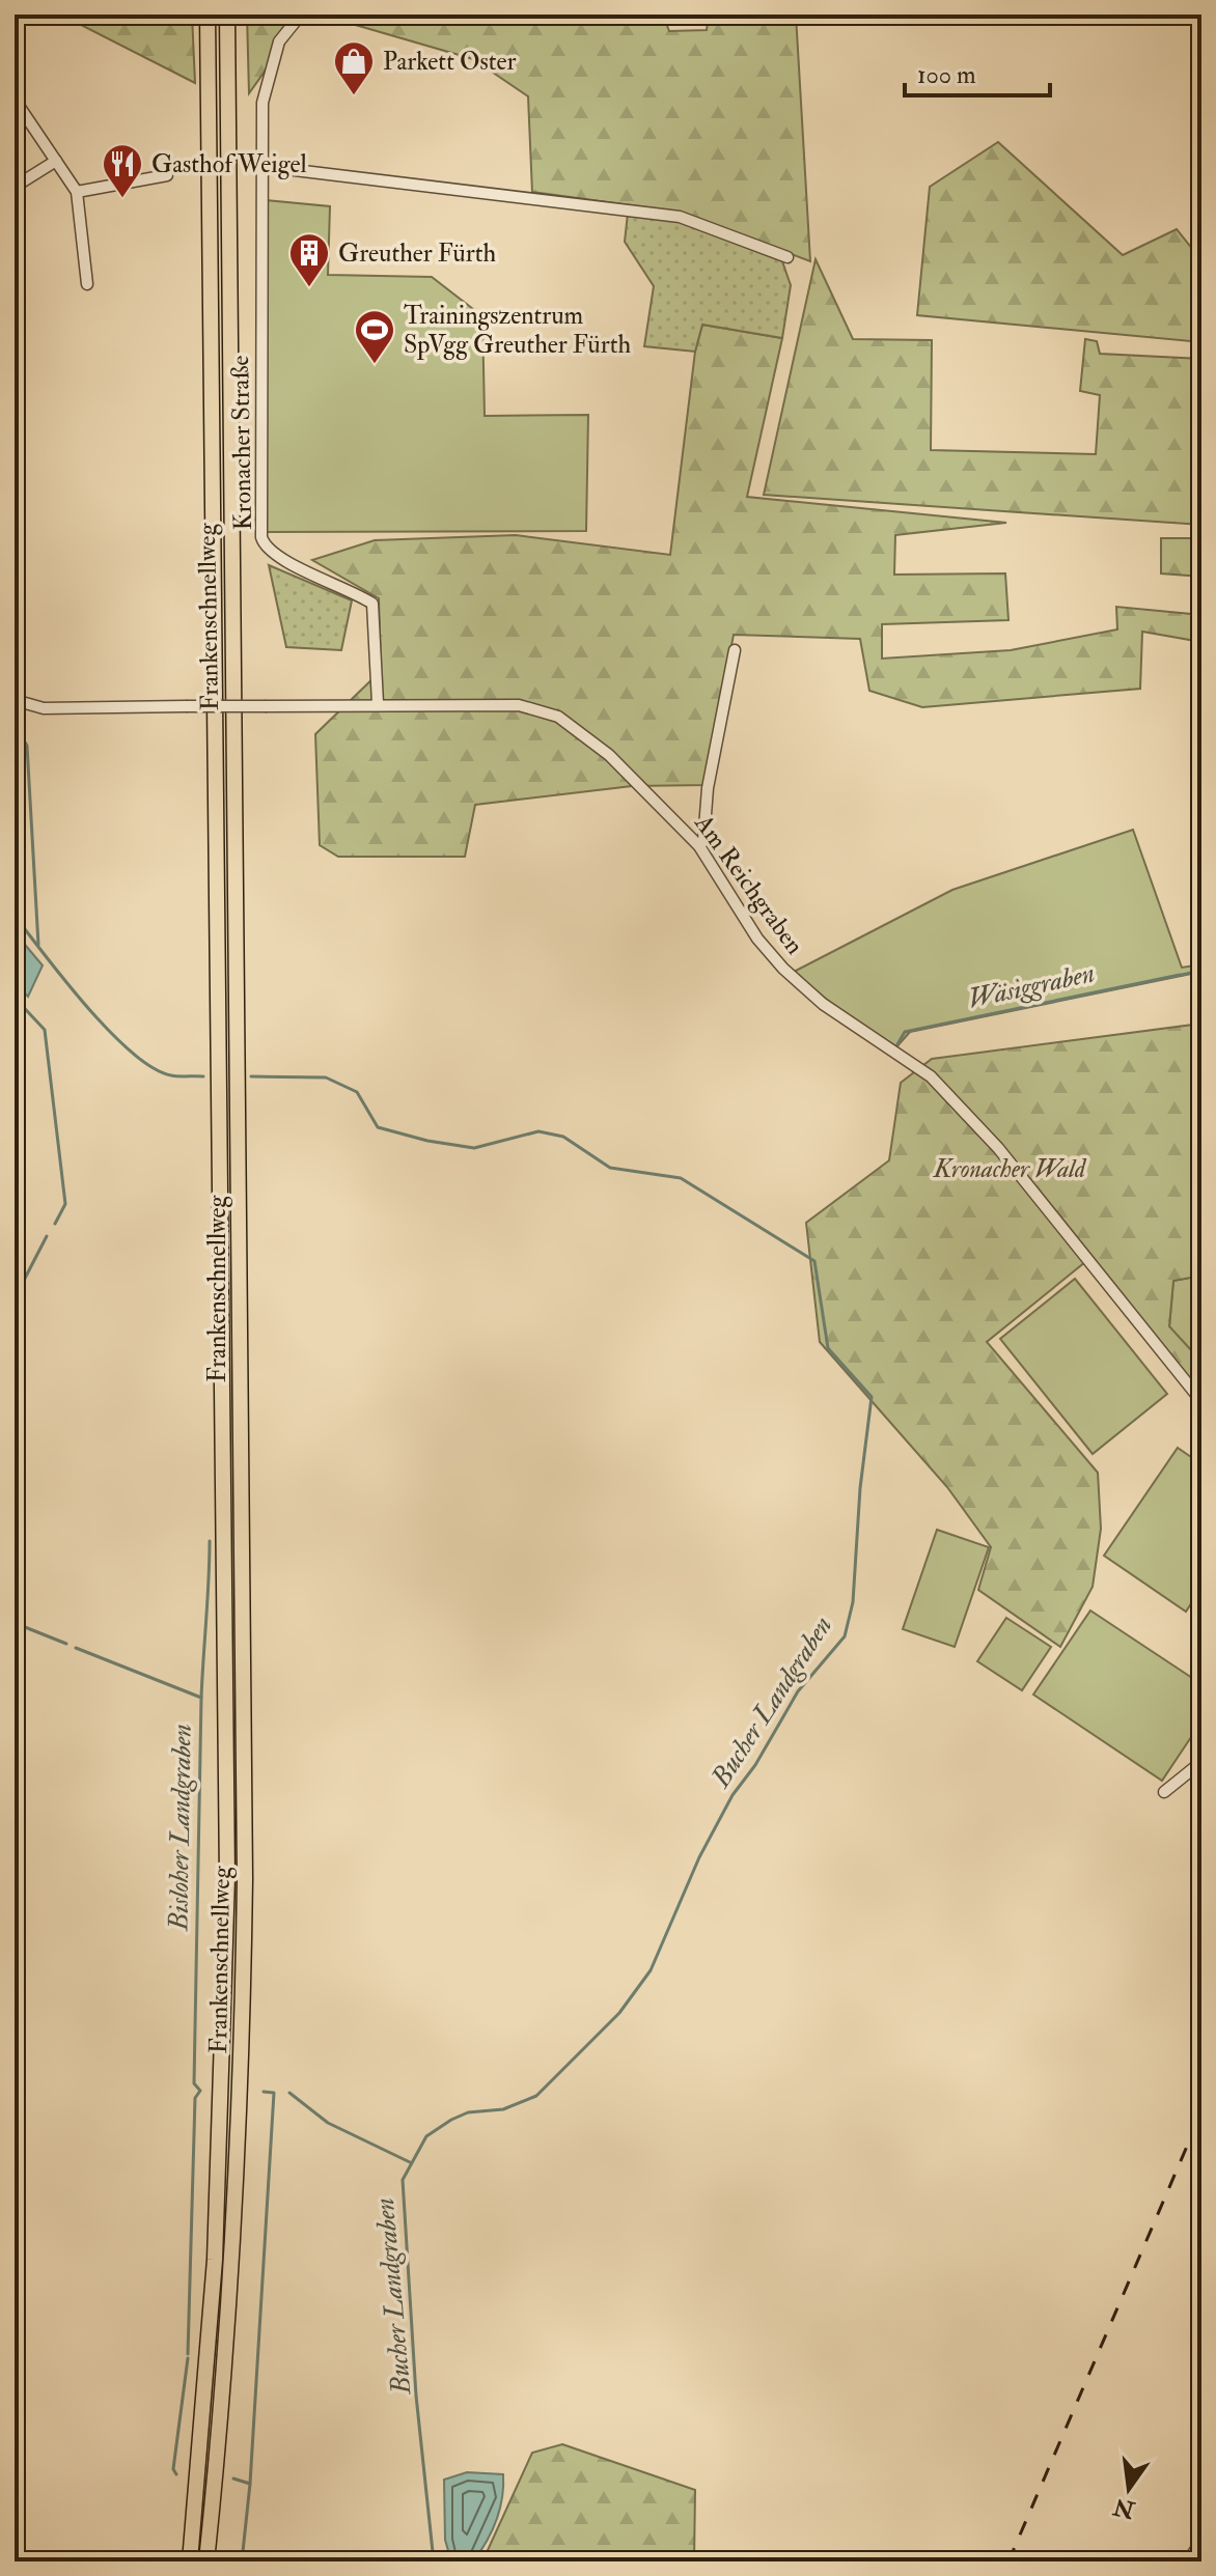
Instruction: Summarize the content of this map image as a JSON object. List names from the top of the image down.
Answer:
{
  "streets": {
    "highway": ["Frankenschnellweg"],
    "street": ["Kronacher Straße", "Am Reichgraben"]
  },
  "crossings": [
    ["Kronacher Straße", "Am Reichgraben"]
  ],
  "water": ["Wäsiggraben", "Bucher Landgraben", "Bisloher Landgraben"],
  "parks": ["Kronacher Wald"],
  "places": {
    "shop": ["Parkett Oster"],
    "restaurant": ["Gasthof Weigel"],
    "building": ["Greuther Fürth"],
    "sports": ["Trainingszentrum SpVgg Greuther Fürth"]
  },
  "scale_bar": "100 m",
  "north": "bottom"
}
